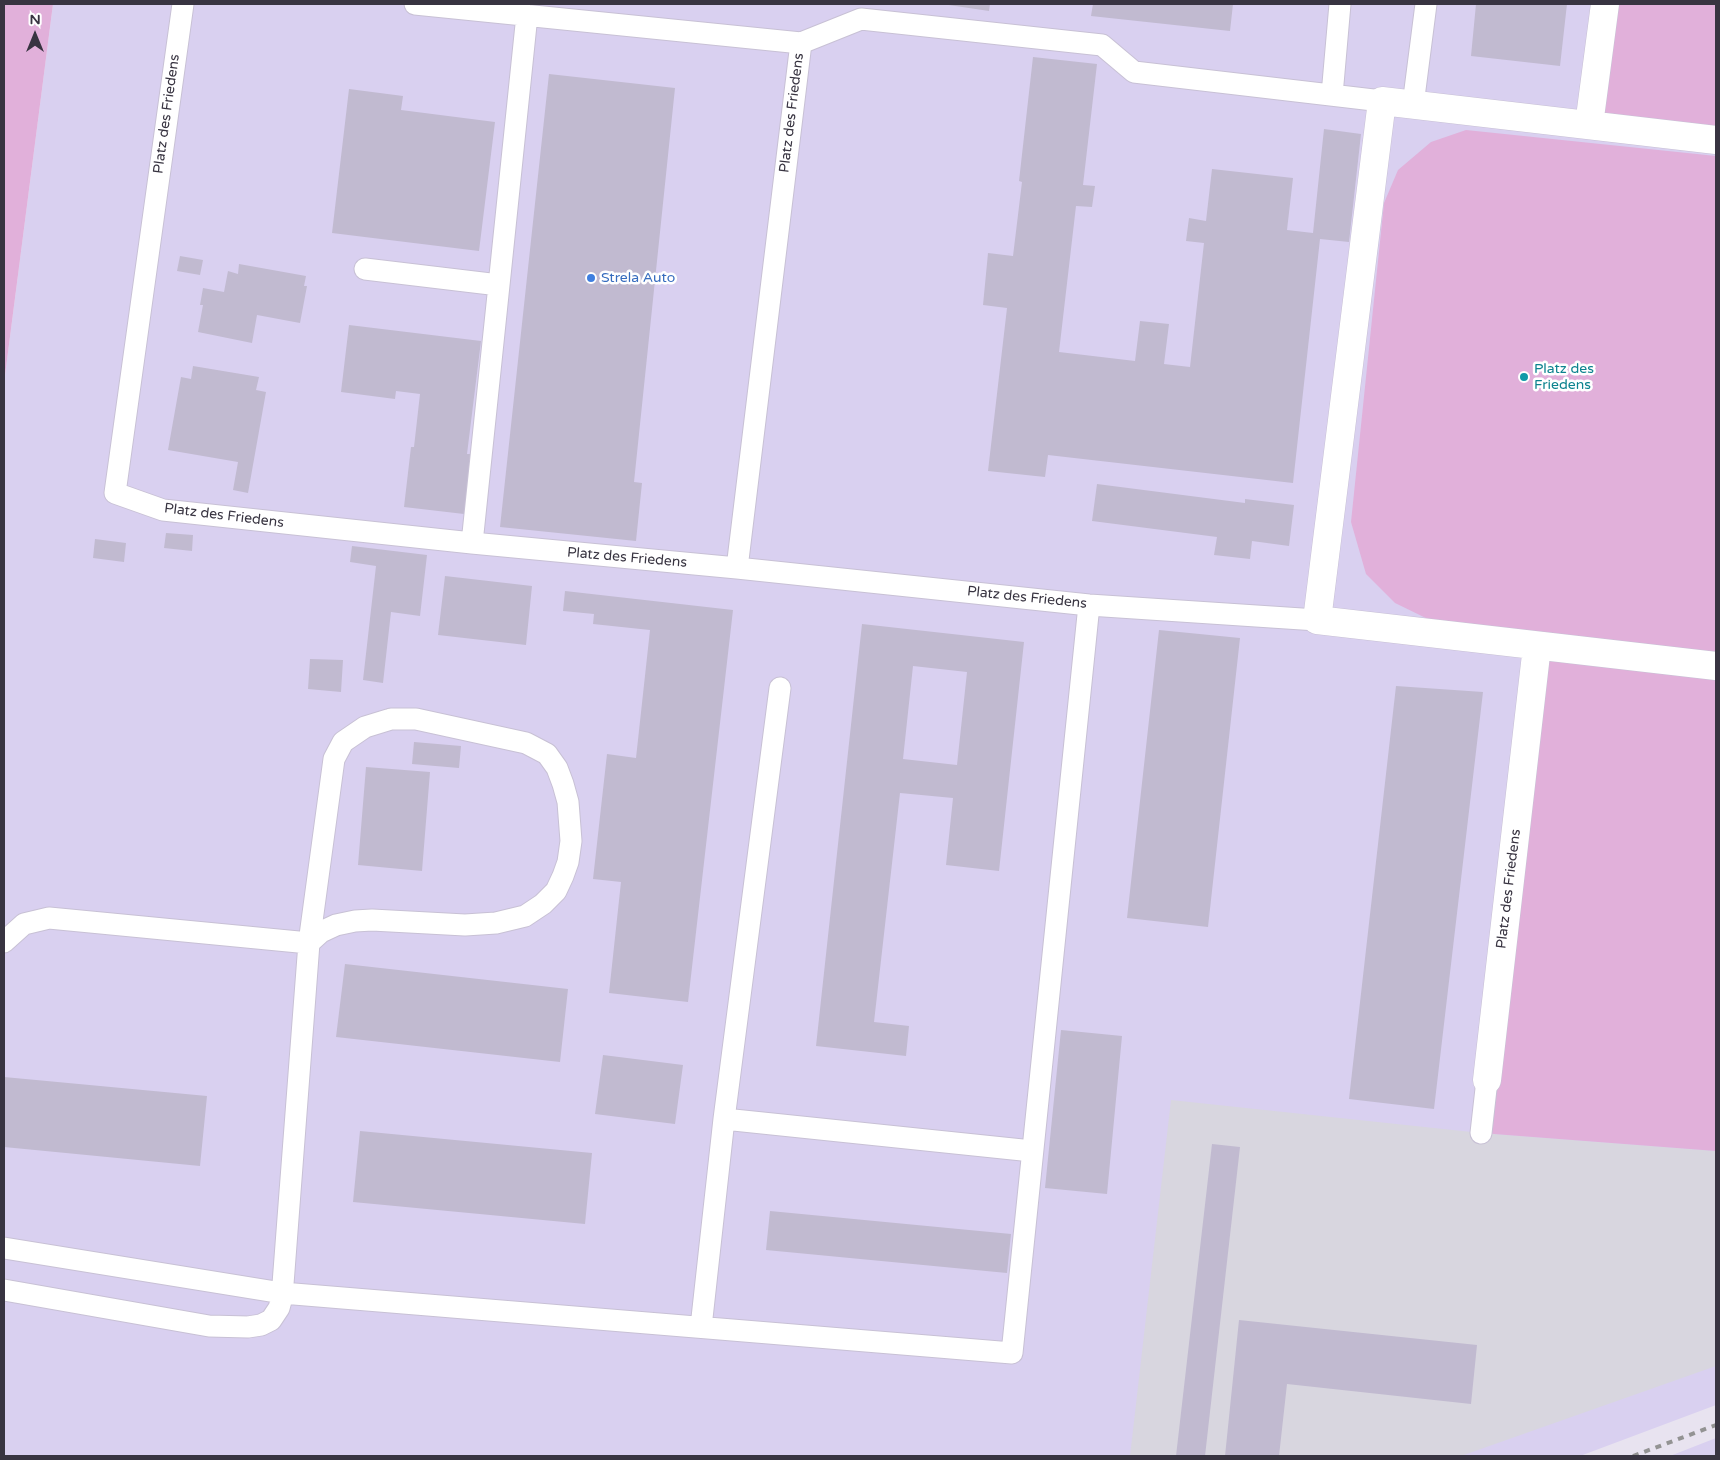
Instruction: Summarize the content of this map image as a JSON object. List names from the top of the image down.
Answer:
{
  "streets": {
    "street": ["Platz des Friedens"]
  },
  "places": ["Strela Auto", "Platz des Friedens"],
  "north": "top"
}
